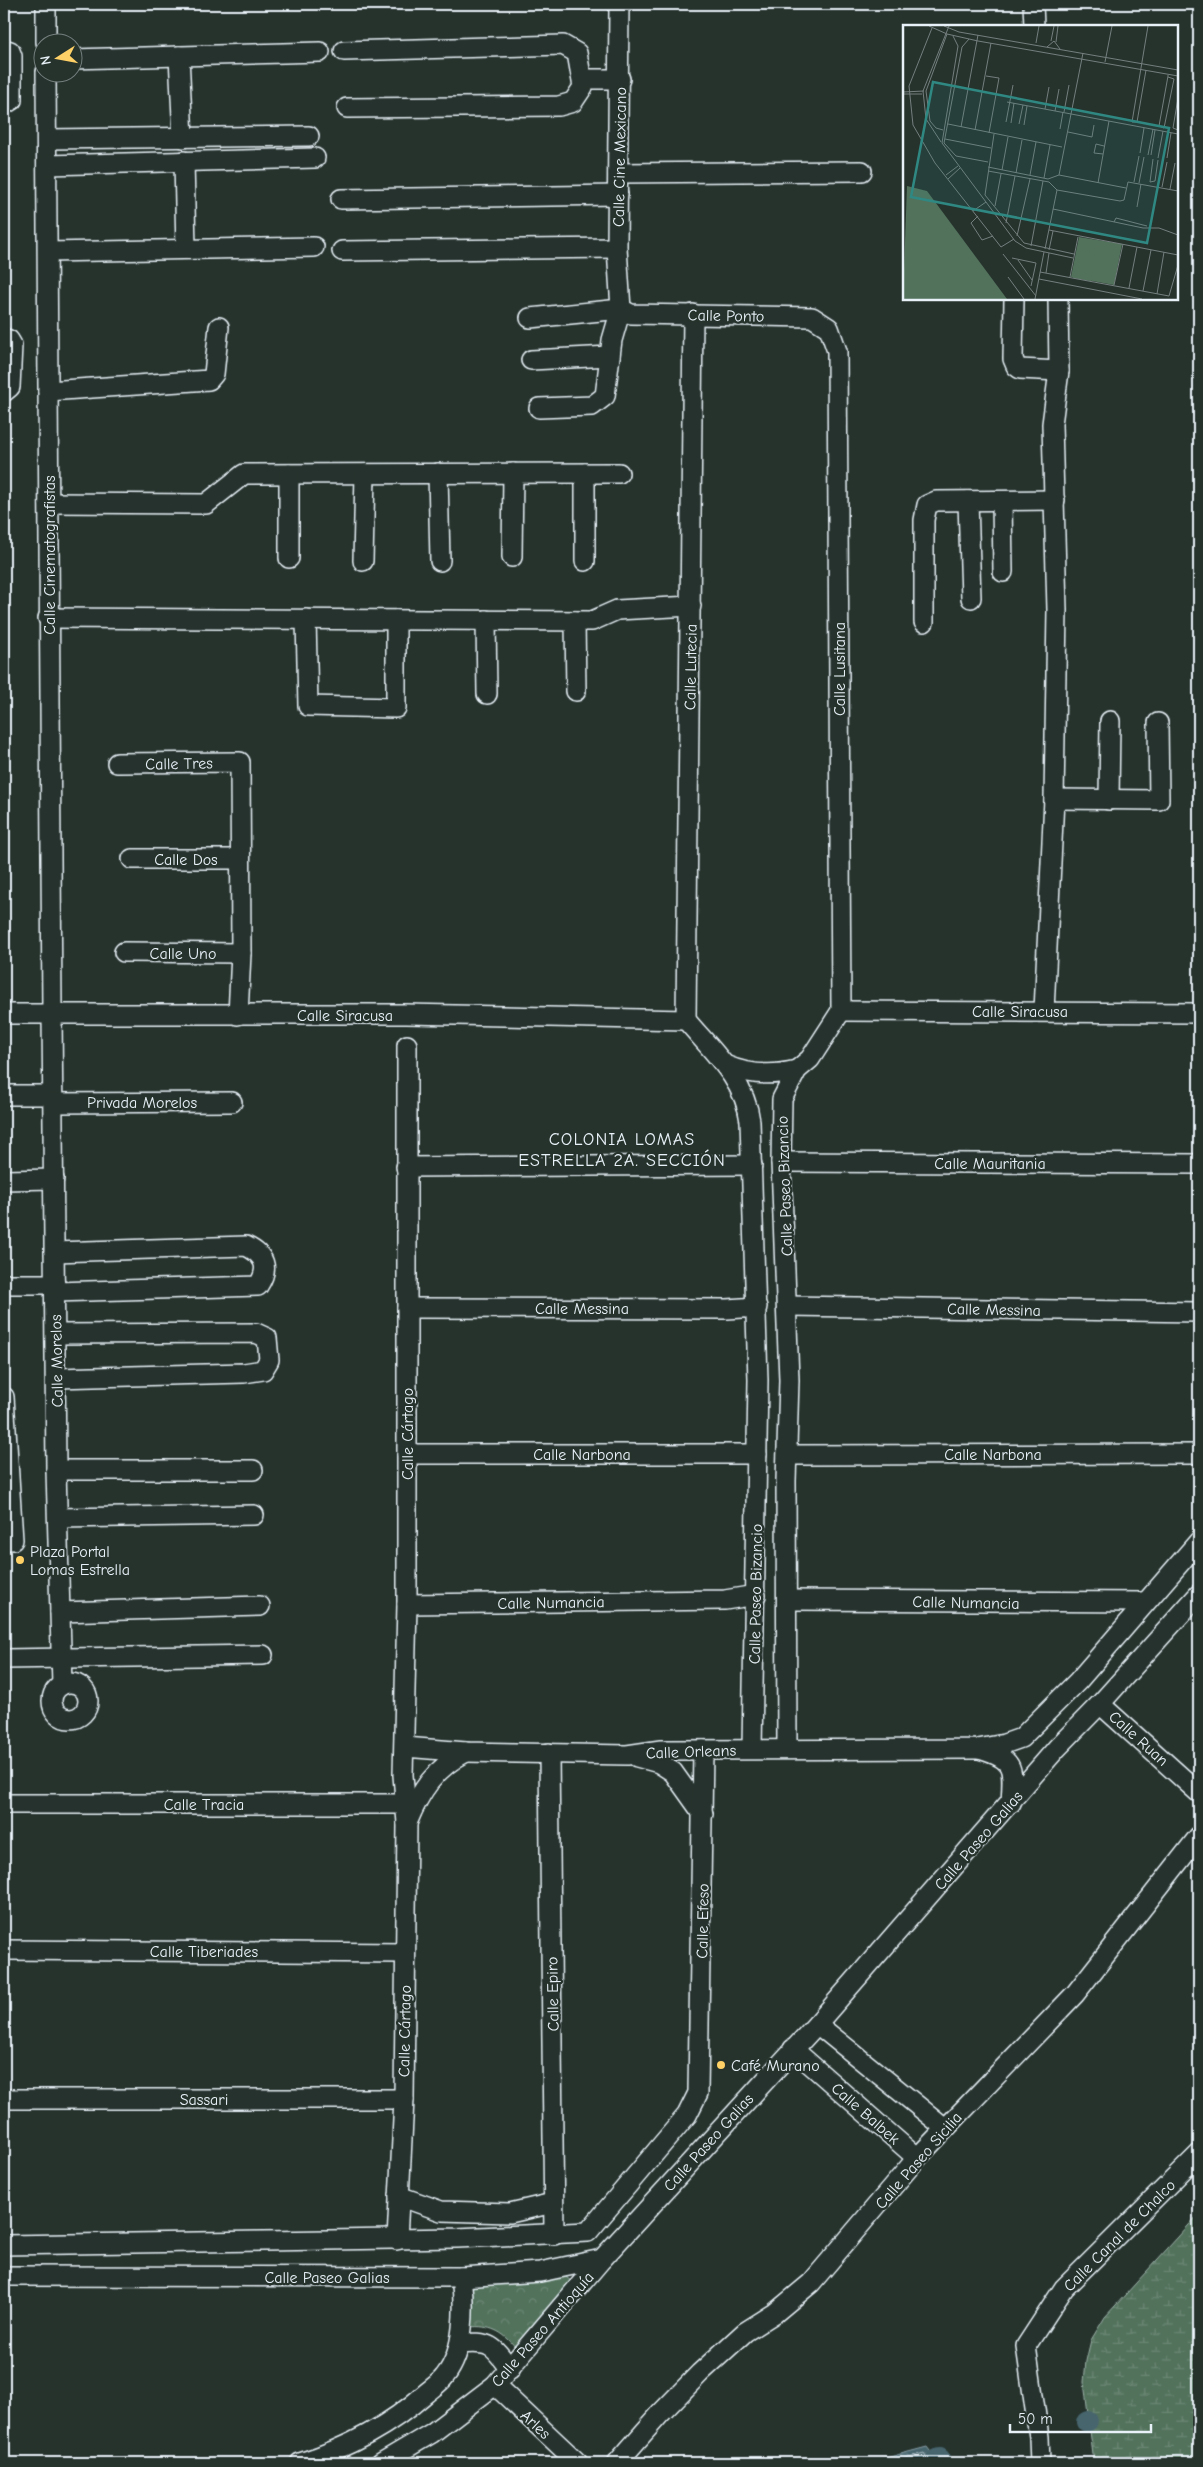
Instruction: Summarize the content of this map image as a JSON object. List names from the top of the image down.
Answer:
{
  "streets": {
    "street": [
      "Calle Cine Mexicano",
      "Calle Ponto",
      "Calle Cinematografistas",
      "Calle Lutecia",
      "Calle Lusitana",
      "Calle Tres",
      "Calle Dos",
      "Calle Uno",
      "Calle Siracusa",
      "Privada Morelos",
      "Calle Mauritania",
      "Calle Paseo Bizancio",
      "Calle Messina",
      "Calle Morelos",
      "Calle Cártago",
      "Calle Narbona",
      "Calle Numancia",
      "Calle Ruan",
      "Calle Orleans",
      "Calle Tracia",
      "Calle Paseo Galias",
      "Calle Efeso",
      "Calle Tiberiades",
      "Calle Epiro",
      "Sassari",
      "Calle Balbek",
      "Calle Paseo Sicilia",
      "Calle Canal de Chalco",
      "Calle Paseo Antioquía",
      "Arles"
    ]
  },
  "crossings": [
    ["Calle Cine Mexicano", "Calle Ponto"],
    ["Calle Ponto", "Calle Lutecia"],
    ["Calle Ponto", "Calle Lusitana"],
    ["Calle Cinematografistas", "Calle Siracusa"],
    ["Calle Cinematografistas", "Calle Morelos"],
    ["Calle Lutecia", "Calle Siracusa"],
    ["Calle Lutecia", "Calle Paseo Bizancio"],
    ["Calle Lusitana", "Calle Siracusa"],
    ["Calle Lusitana", "Calle Paseo Bizancio"],
    ["Calle Tres", "Calle Dos"],
    ["Calle Siracusa", "Calle Paseo Bizancio"],
    ["Privada Morelos", "Calle Morelos"],
    ["Calle Mauritania", "Calle Paseo Bizancio"],
    ["Calle Paseo Bizancio", "Calle Messina"],
    ["Calle Paseo Bizancio", "Calle Narbona"],
    ["Calle Paseo Bizancio", "Calle Numancia"],
    ["Calle Paseo Bizancio", "Calle Orleans"],
    ["Calle Messina", "Calle Cártago"],
    ["Calle Cártago", "Calle Narbona"],
    ["Calle Cártago", "Calle Numancia"],
    ["Calle Cártago", "Calle Orleans"],
    ["Calle Cártago", "Calle Tracia"],
    ["Calle Cártago", "Calle Paseo Galias"],
    ["Calle Cártago", "Calle Tiberiades"],
    ["Calle Cártago", "Sassari"],
    ["Calle Ruan", "Calle Paseo Galias"],
    ["Calle Orleans", "Calle Efeso"],
    ["Calle Orleans", "Calle Epiro"],
    ["Calle Paseo Galias", "Calle Efeso"],
    ["Calle Paseo Galias", "Calle Epiro"],
    ["Calle Paseo Galias", "Calle Balbek"],
    ["Calle Paseo Galias", "Calle Paseo Antioquía"],
    ["Calle Balbek", "Calle Paseo Sicilia"],
    ["Calle Paseo Antioquía", "Arles"]
  ],
  "districts": ["COLONIA LOMAS ESTRELLA 2A. SECCIÓN"],
  "places": ["Plaza Portal Lomas Estrella", "Café Murano"],
  "scale_bar": "50 m",
  "north": "left"
}
